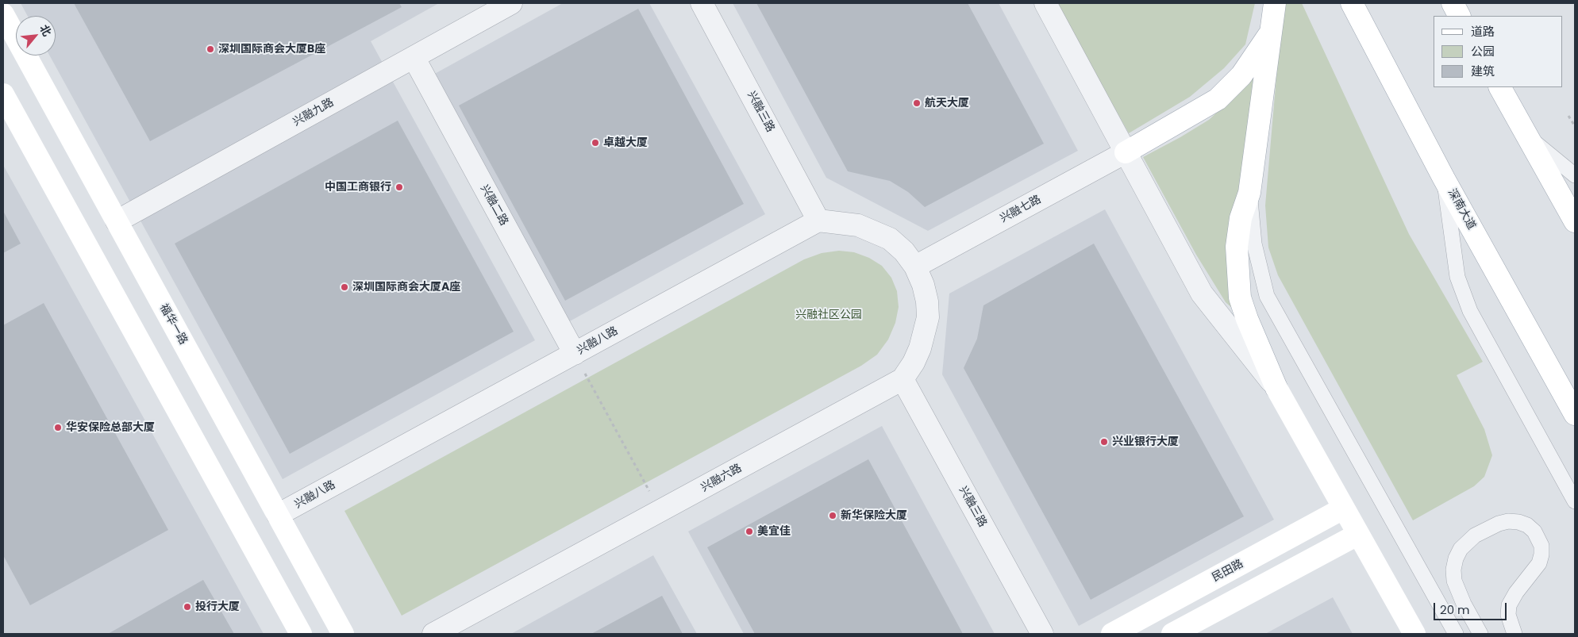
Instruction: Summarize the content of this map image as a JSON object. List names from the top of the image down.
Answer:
{
  "streets": {
    "street": [
      "兴融三路",
      "兴融九路",
      "兴融二路",
      "兴融七路",
      "深南大道",
      "福华一路",
      "兴融八路",
      "兴融六路",
      "民田路"
    ]
  },
  "crossings": [
    ["兴融三路", "兴融八路"],
    ["兴融三路", "兴融六路"],
    ["兴融九路", "兴融二路"],
    ["兴融九路", "福华一路"],
    ["兴融二路", "兴融八路"],
    ["兴融七路", "兴融六路"],
    ["福华一路", "兴融八路"]
  ],
  "parks": ["兴融社区公园"],
  "places": [
    "深圳国际商会大厦B座",
    "航天大厦",
    "卓越大厦",
    "中国工商银行",
    "深圳国际商会大厦A座",
    "华安保险总部大厦",
    "兴业银行大厦",
    "新华保险大厦",
    "美宜佳",
    "投行大厦"
  ],
  "legend": ["道路", "公园", "建筑"],
  "scale_bar": "20 m",
  "north": "top right"
}
